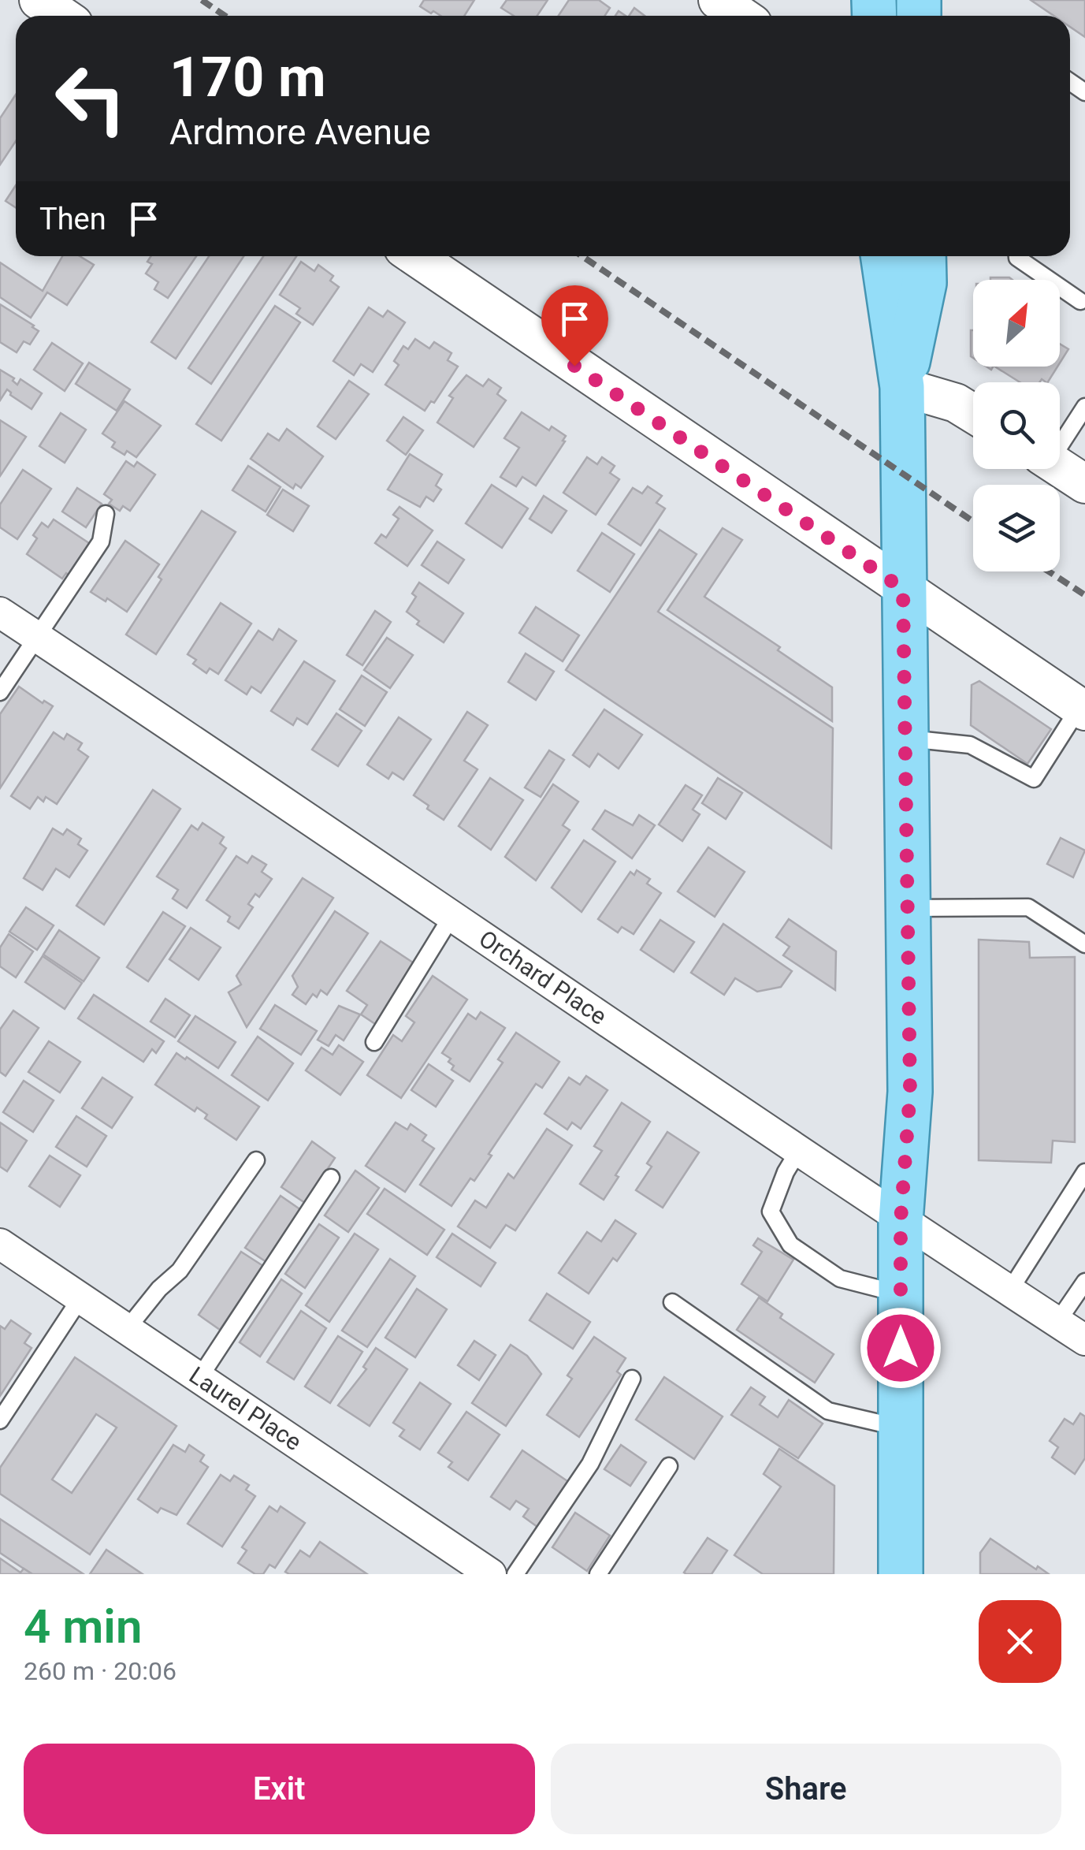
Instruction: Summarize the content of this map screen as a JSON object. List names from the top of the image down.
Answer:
{
  "streets": {
    "street": ["Orchard Place", "Laurel Place"]
  },
  "north": "top right",
  "page": {
    "turn": ["170 m", "Ardmore Avenue"],
    "then": "Then",
    "heading": ["4 min", "260 m · 20:06"],
    "buttons": ["Exit", "Share"]
  }
}
